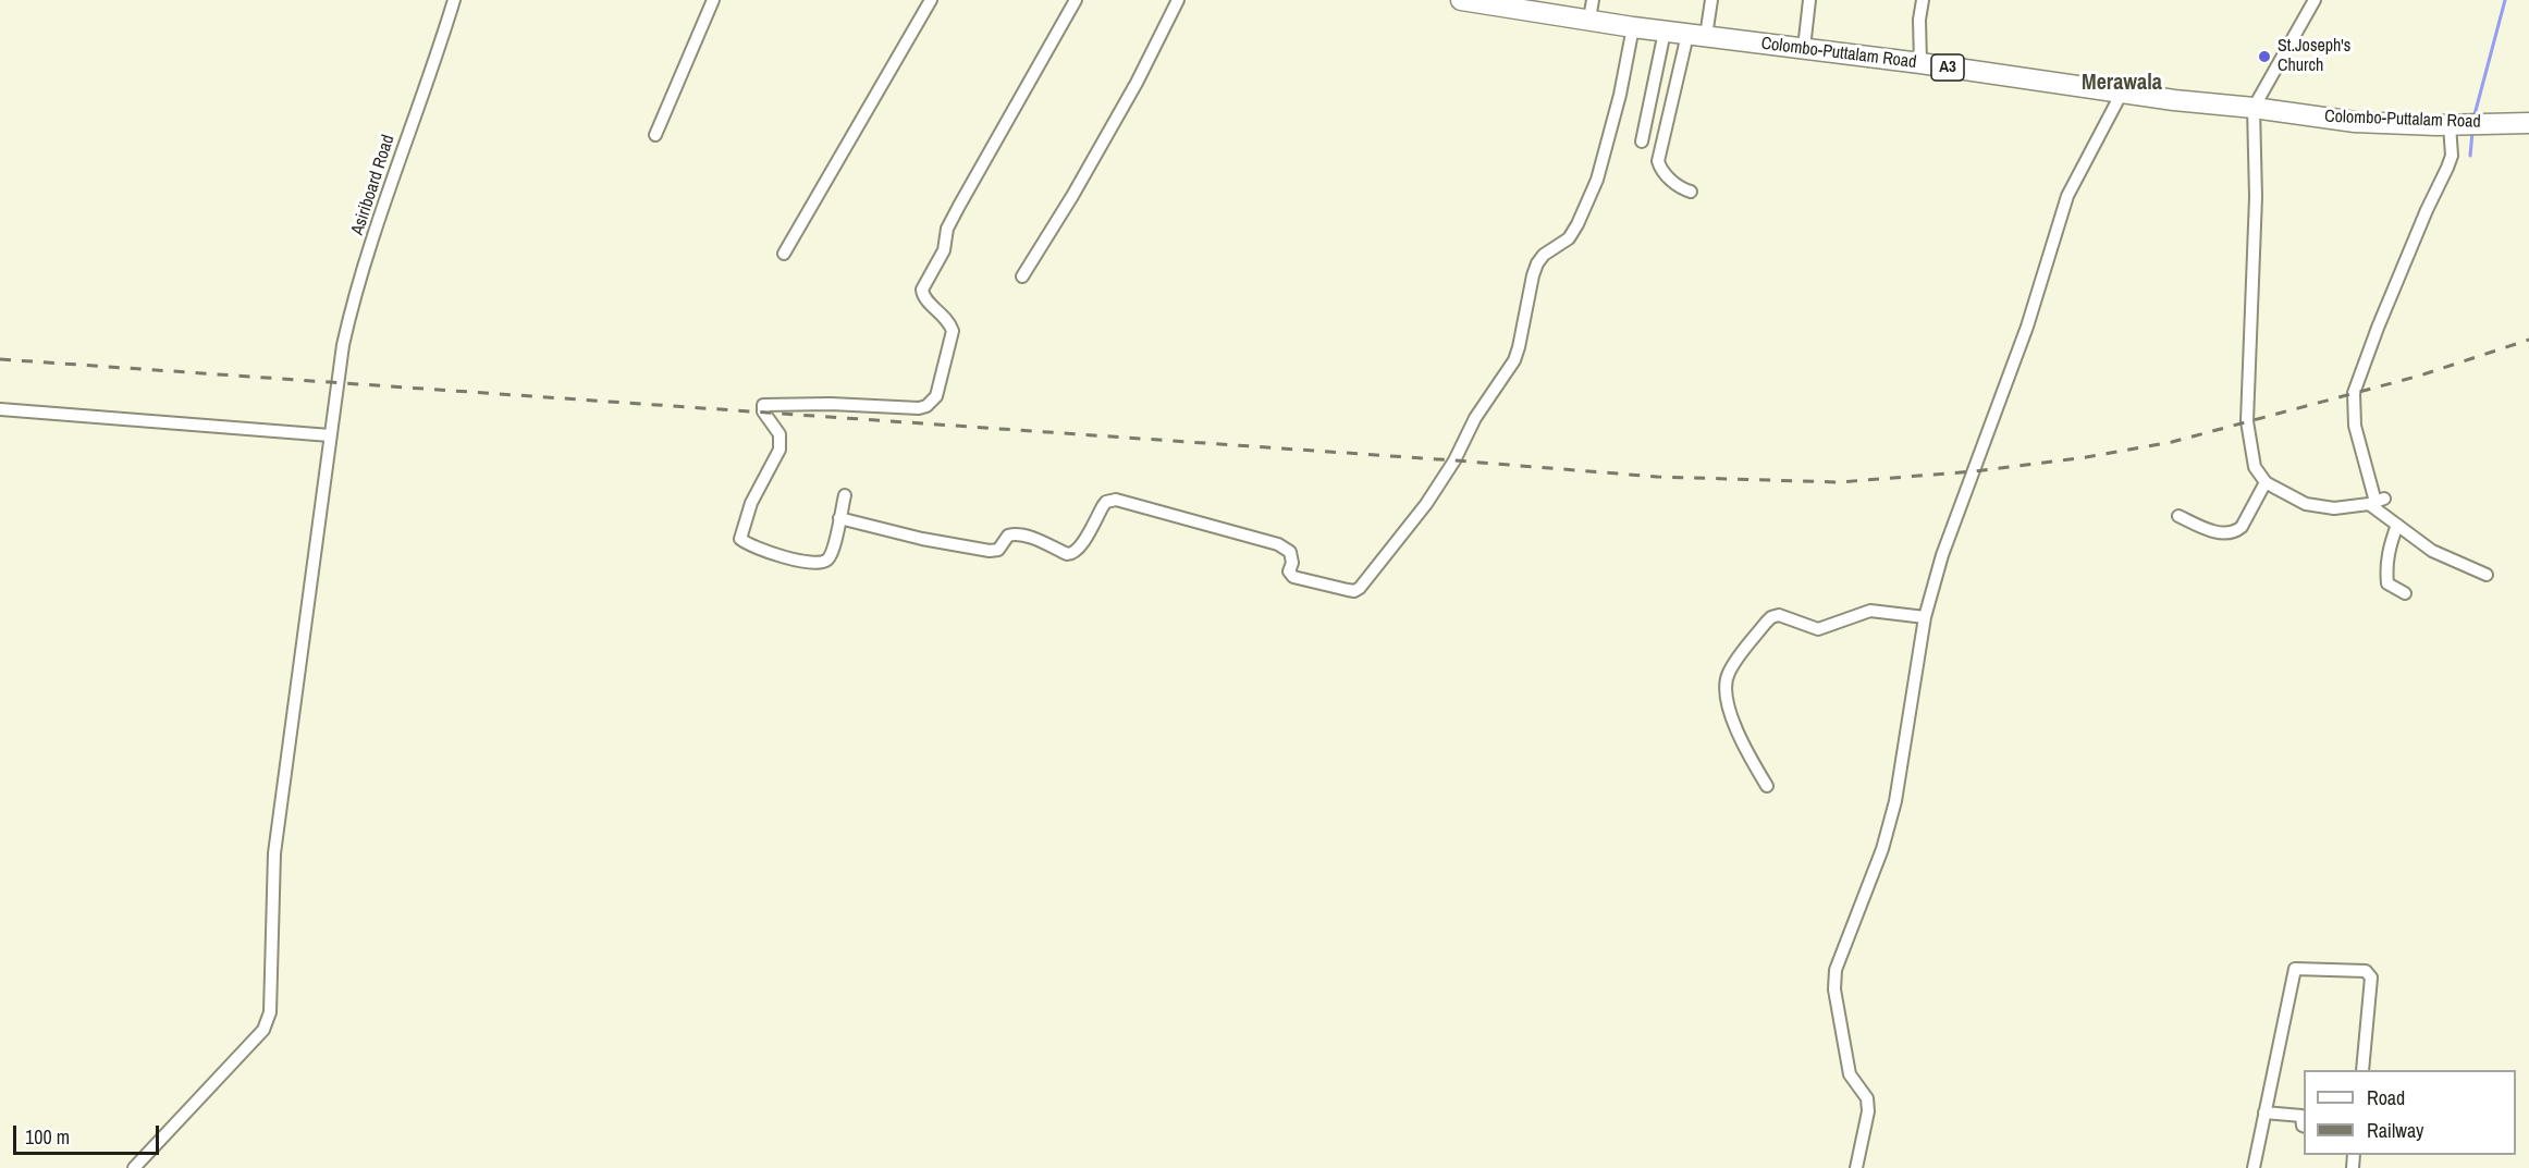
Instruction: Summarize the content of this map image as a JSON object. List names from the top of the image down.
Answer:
{
  "streets": {
    "highway": ["Colombo-Puttalam Road", "A3"],
    "street": ["Asiriboard Road"]
  },
  "districts": ["Merawala"],
  "places": ["St.Joseph's Church"],
  "legend": ["Road", "Railway"],
  "scale_bar": "100 m"
}
